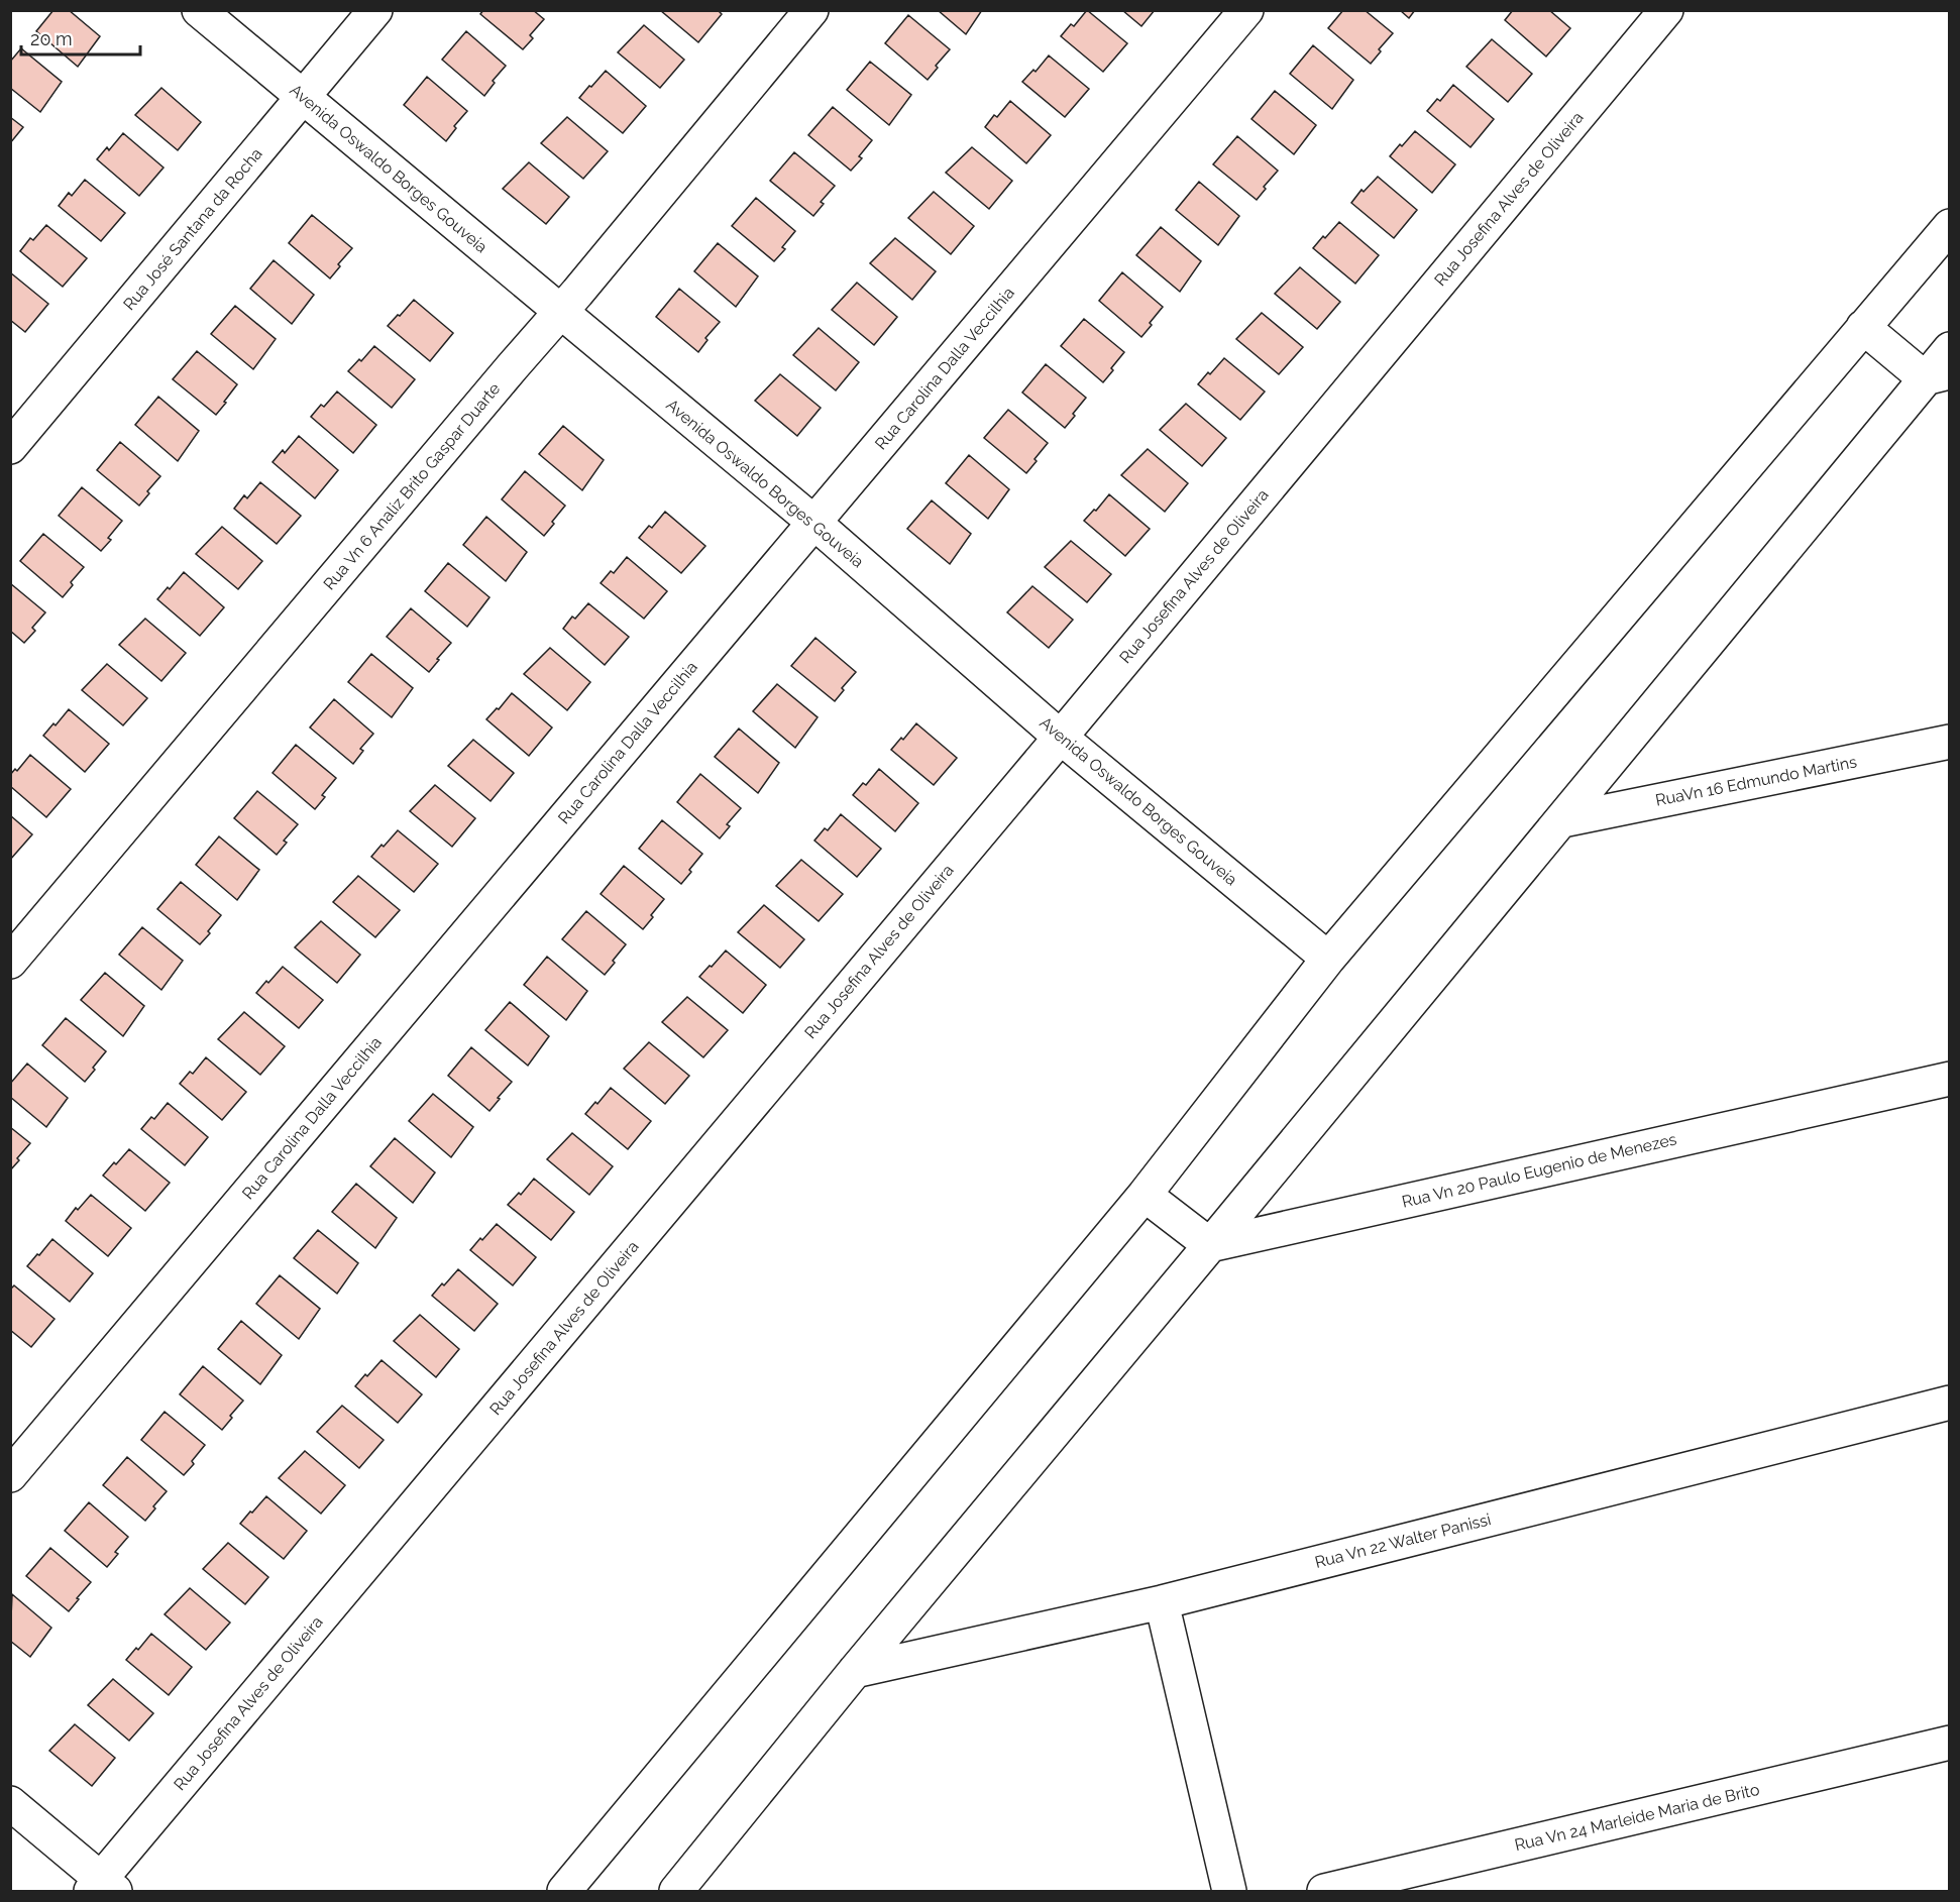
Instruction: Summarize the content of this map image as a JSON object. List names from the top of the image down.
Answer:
{
  "streets": {
    "street": [
      "Avenida Oswaldo Borges Gouveia",
      "Rua Josefina Alves de Oliveira",
      "Rua José Santana da Rocha",
      "Rua Carolina Dalla Veccilhia",
      "Rua Vn 6 Analiz Brito Gaspar Duarte",
      "RuaVn 16 Edmundo Martins",
      "Rua Vn 20 Paulo Eugenio de Menezes",
      "Rua Vn 22 Walter Panissi",
      "Rua Vn 24 Marleide Maria de Brito"
    ]
  },
  "crossings": [
    ["Avenida Oswaldo Borges Gouveia", "Rua Josefina Alves de Oliveira"],
    ["Avenida Oswaldo Borges Gouveia", "Rua José Santana da Rocha"],
    ["Avenida Oswaldo Borges Gouveia", "Rua Carolina Dalla Veccilhia"],
    ["Avenida Oswaldo Borges Gouveia", "Rua Vn 6 Analiz Brito Gaspar Duarte"]
  ],
  "scale_bar": "20 m"
}
